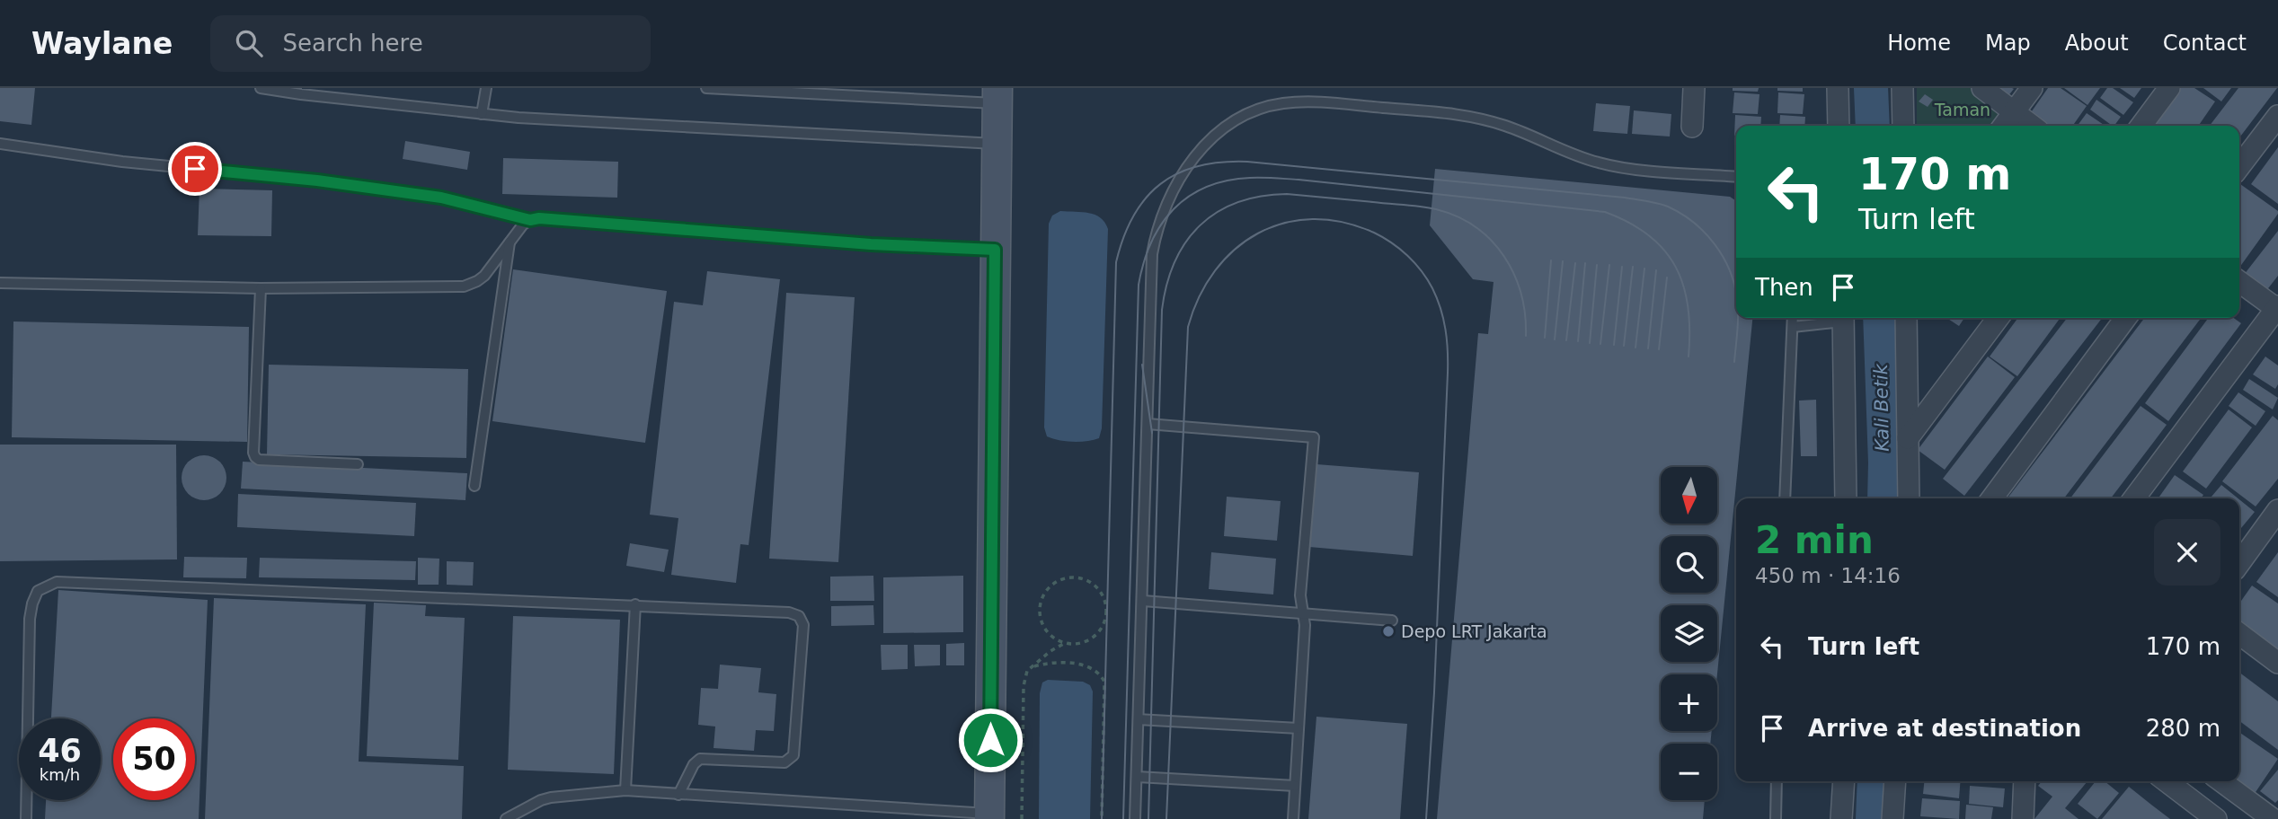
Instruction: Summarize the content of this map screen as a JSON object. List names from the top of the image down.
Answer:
{
  "water": ["Kali Betik"],
  "parks": ["Taman"],
  "places": ["Depo LRT Jakarta"],
  "north": "bottom",
  "page": {
    "header": "Waylane",
    "search": "Search here",
    "nav": [
      "Home",
      "Map",
      "About",
      "Contact"
    ],
    "turn": ["170 m", "Turn left"],
    "then": "Then",
    "map_buttons": ["+", "−"],
    "heading": ["2 min", "450 m · 14:16"],
    "list": [
      {
        "name": "Turn left",
        "value": "170 m"
      },
      {
        "name": "Arrive at destination",
        "value": "280 m"
      }
    ],
    "speed": "46 km/h",
    "limit": "50"
  }
}
